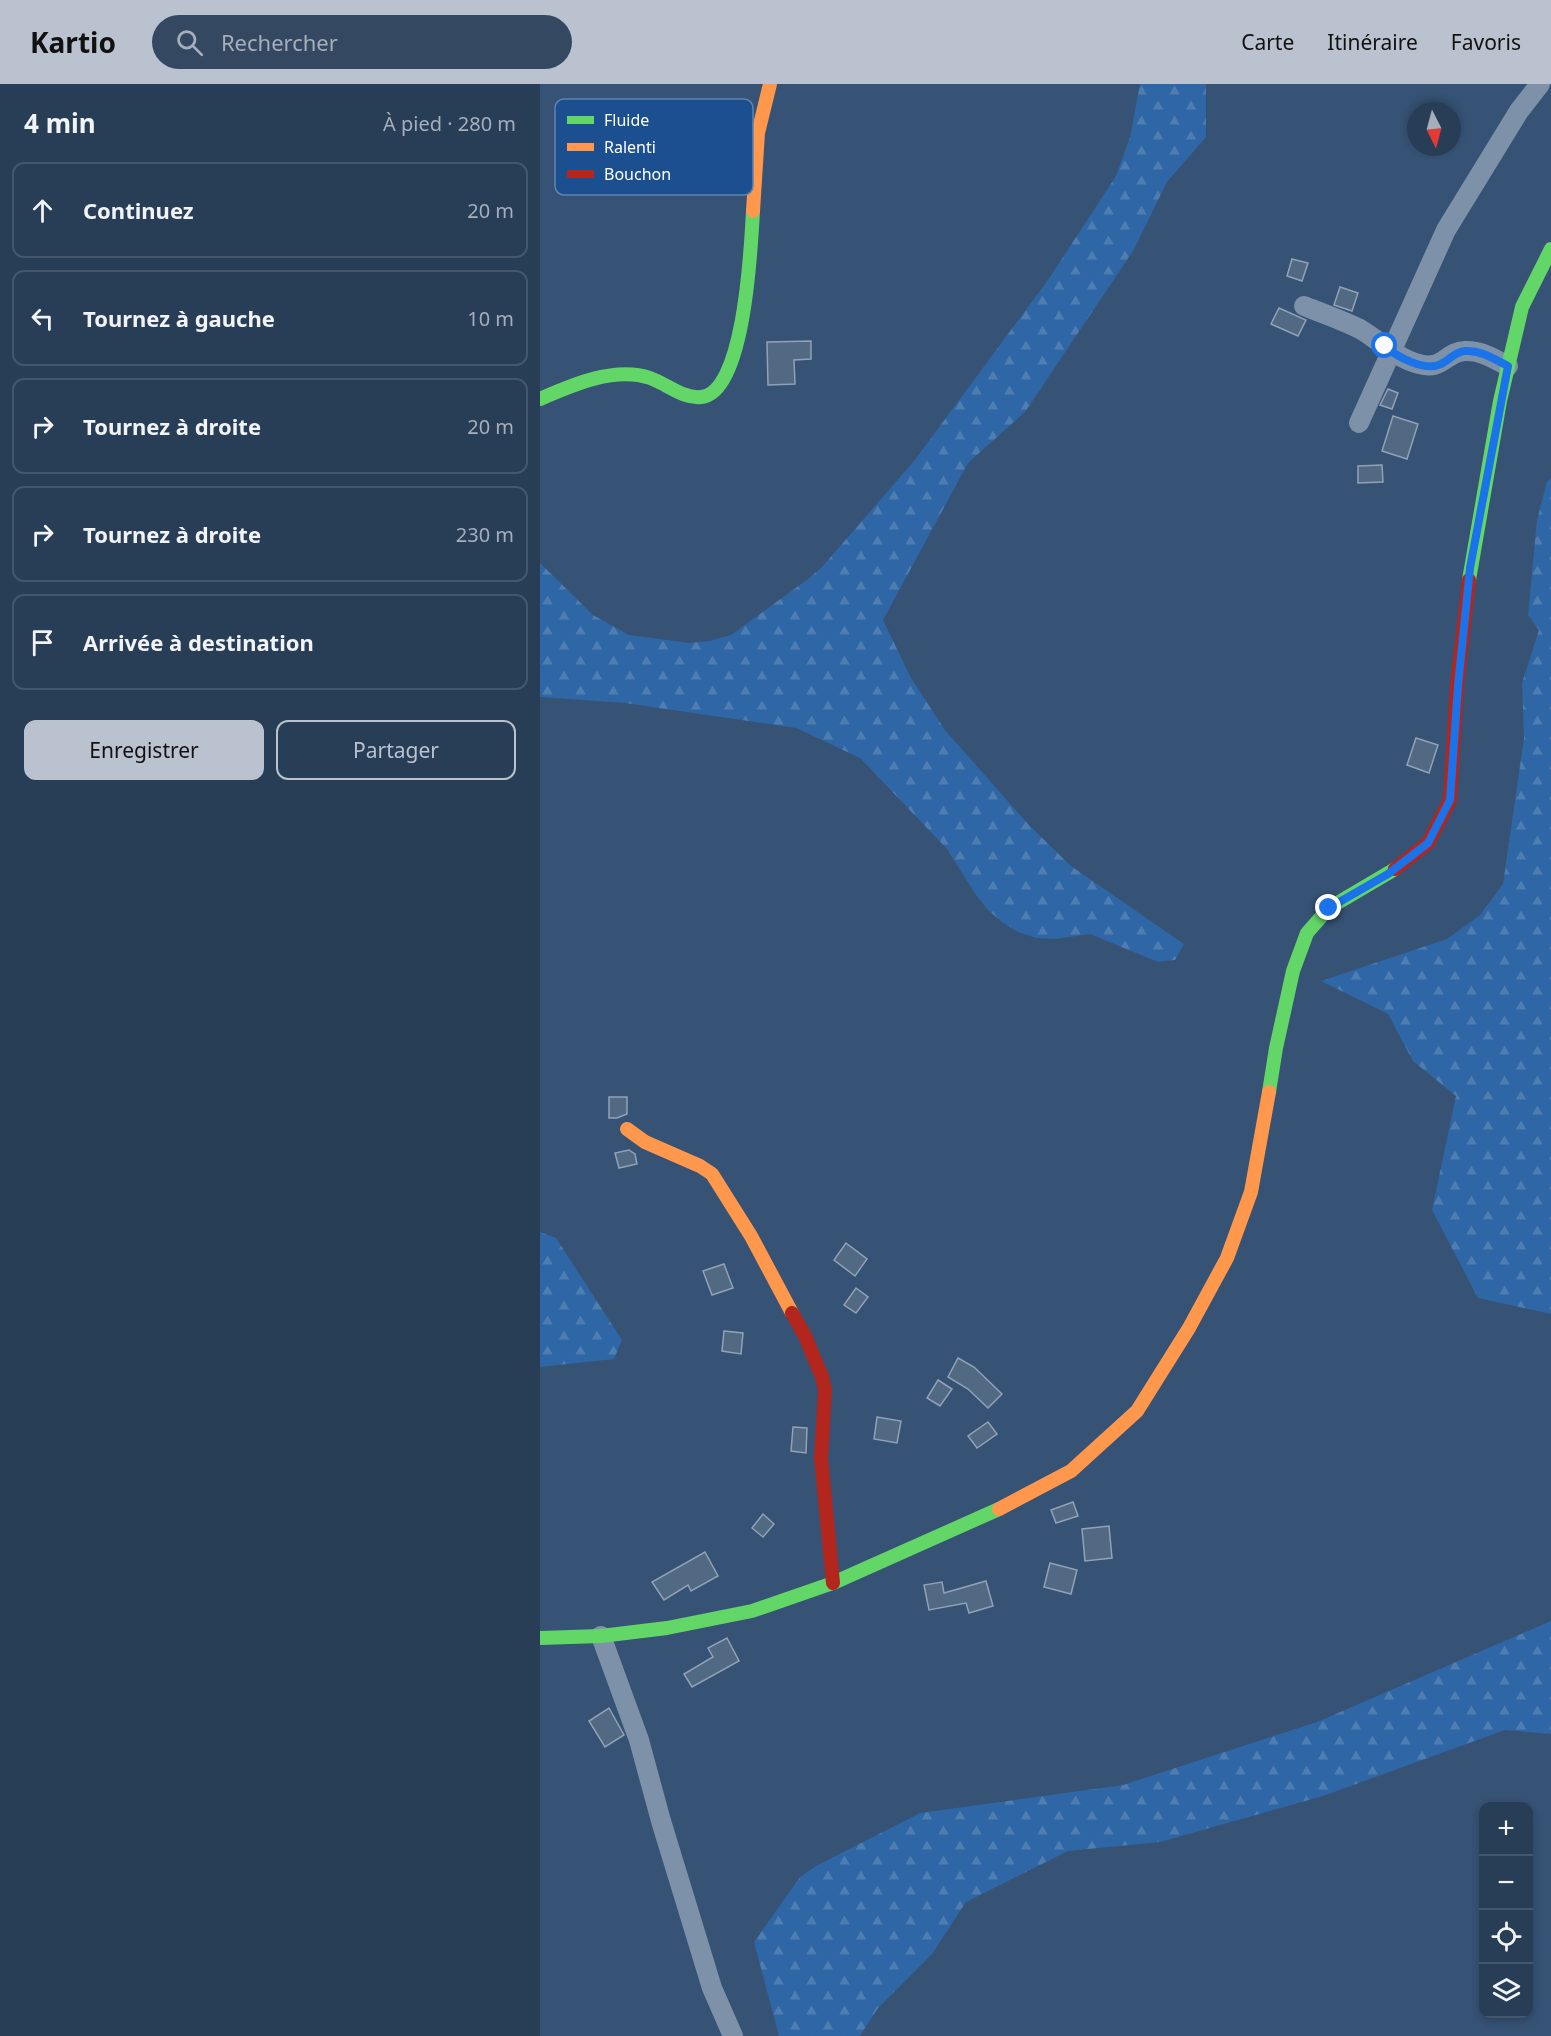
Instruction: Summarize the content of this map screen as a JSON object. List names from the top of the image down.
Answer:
{
  "legend": ["Fluide", "Ralenti", "Bouchon"],
  "north": "bottom",
  "page": {
    "header": "Kartio",
    "search": "Rechercher",
    "nav": ["Carte", "Itinéraire", "Favoris"],
    "heading": ["4 min", "À pied · 280 m"],
    "list": [
      ["Continuez", "20 m"],
      ["Tournez à gauche", "10 m"],
      ["Tournez à droite", "20 m"],
      ["Tournez à droite", "230 m"],
      "Arrivée à destination"
    ],
    "buttons": ["Enregistrer", "Partager"],
    "map_buttons": ["+", "−"]
  }
}
